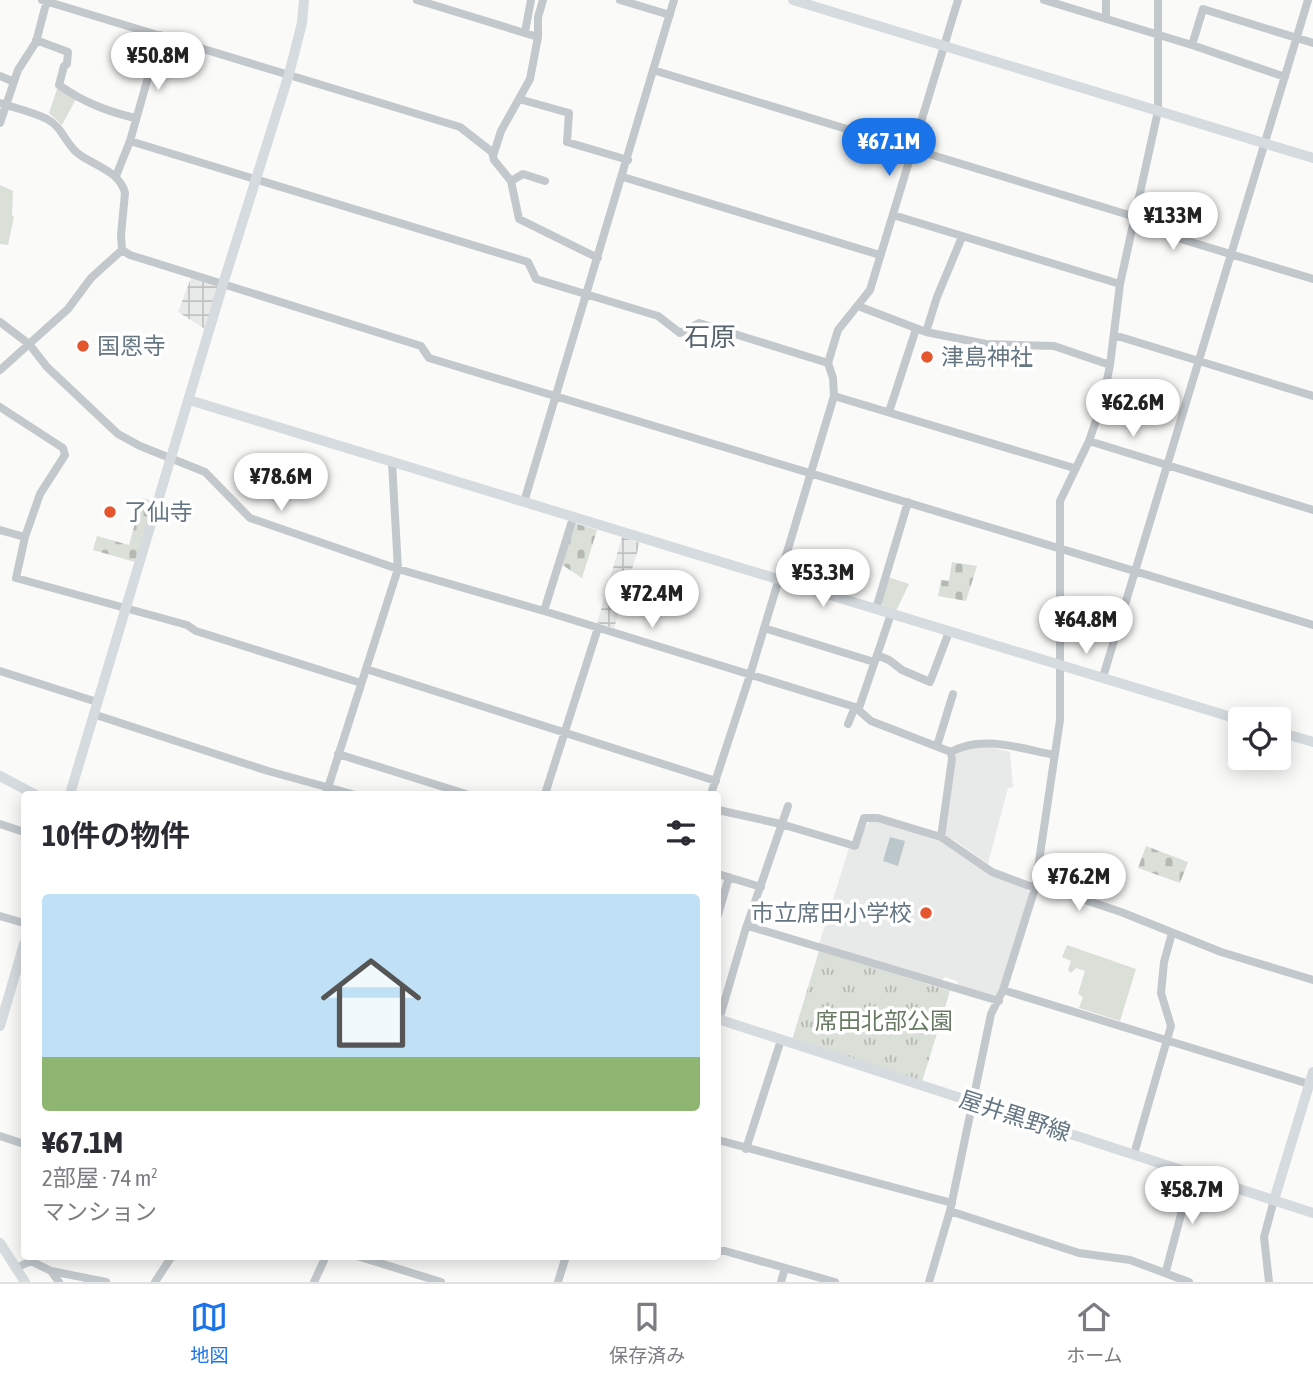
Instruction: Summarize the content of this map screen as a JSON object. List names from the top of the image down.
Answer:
{
  "streets": {
    "street": ["屋井黒野線"]
  },
  "districts": ["石原"],
  "parks": ["席田北部公園"],
  "places": [
    "国恩寺",
    "津島神社",
    "了仙寺",
    "市立席田小学校"
  ],
  "page": {
    "price": [
      "¥50.8M",
      "¥67.1M",
      "¥133M",
      "¥62.6M",
      "¥78.6M",
      "¥53.3M",
      "¥72.4M",
      "¥64.8M",
      "¥76.2M",
      "¥58.7M"
    ],
    "heading": "10件の物件",
    "list": [
      {
        "name": "¥67.1M",
        "note": "2部屋 · 74 m² · マンション"
      }
    ],
    "tabs": ["地図", "保存済み", "ホーム"]
  }
}
